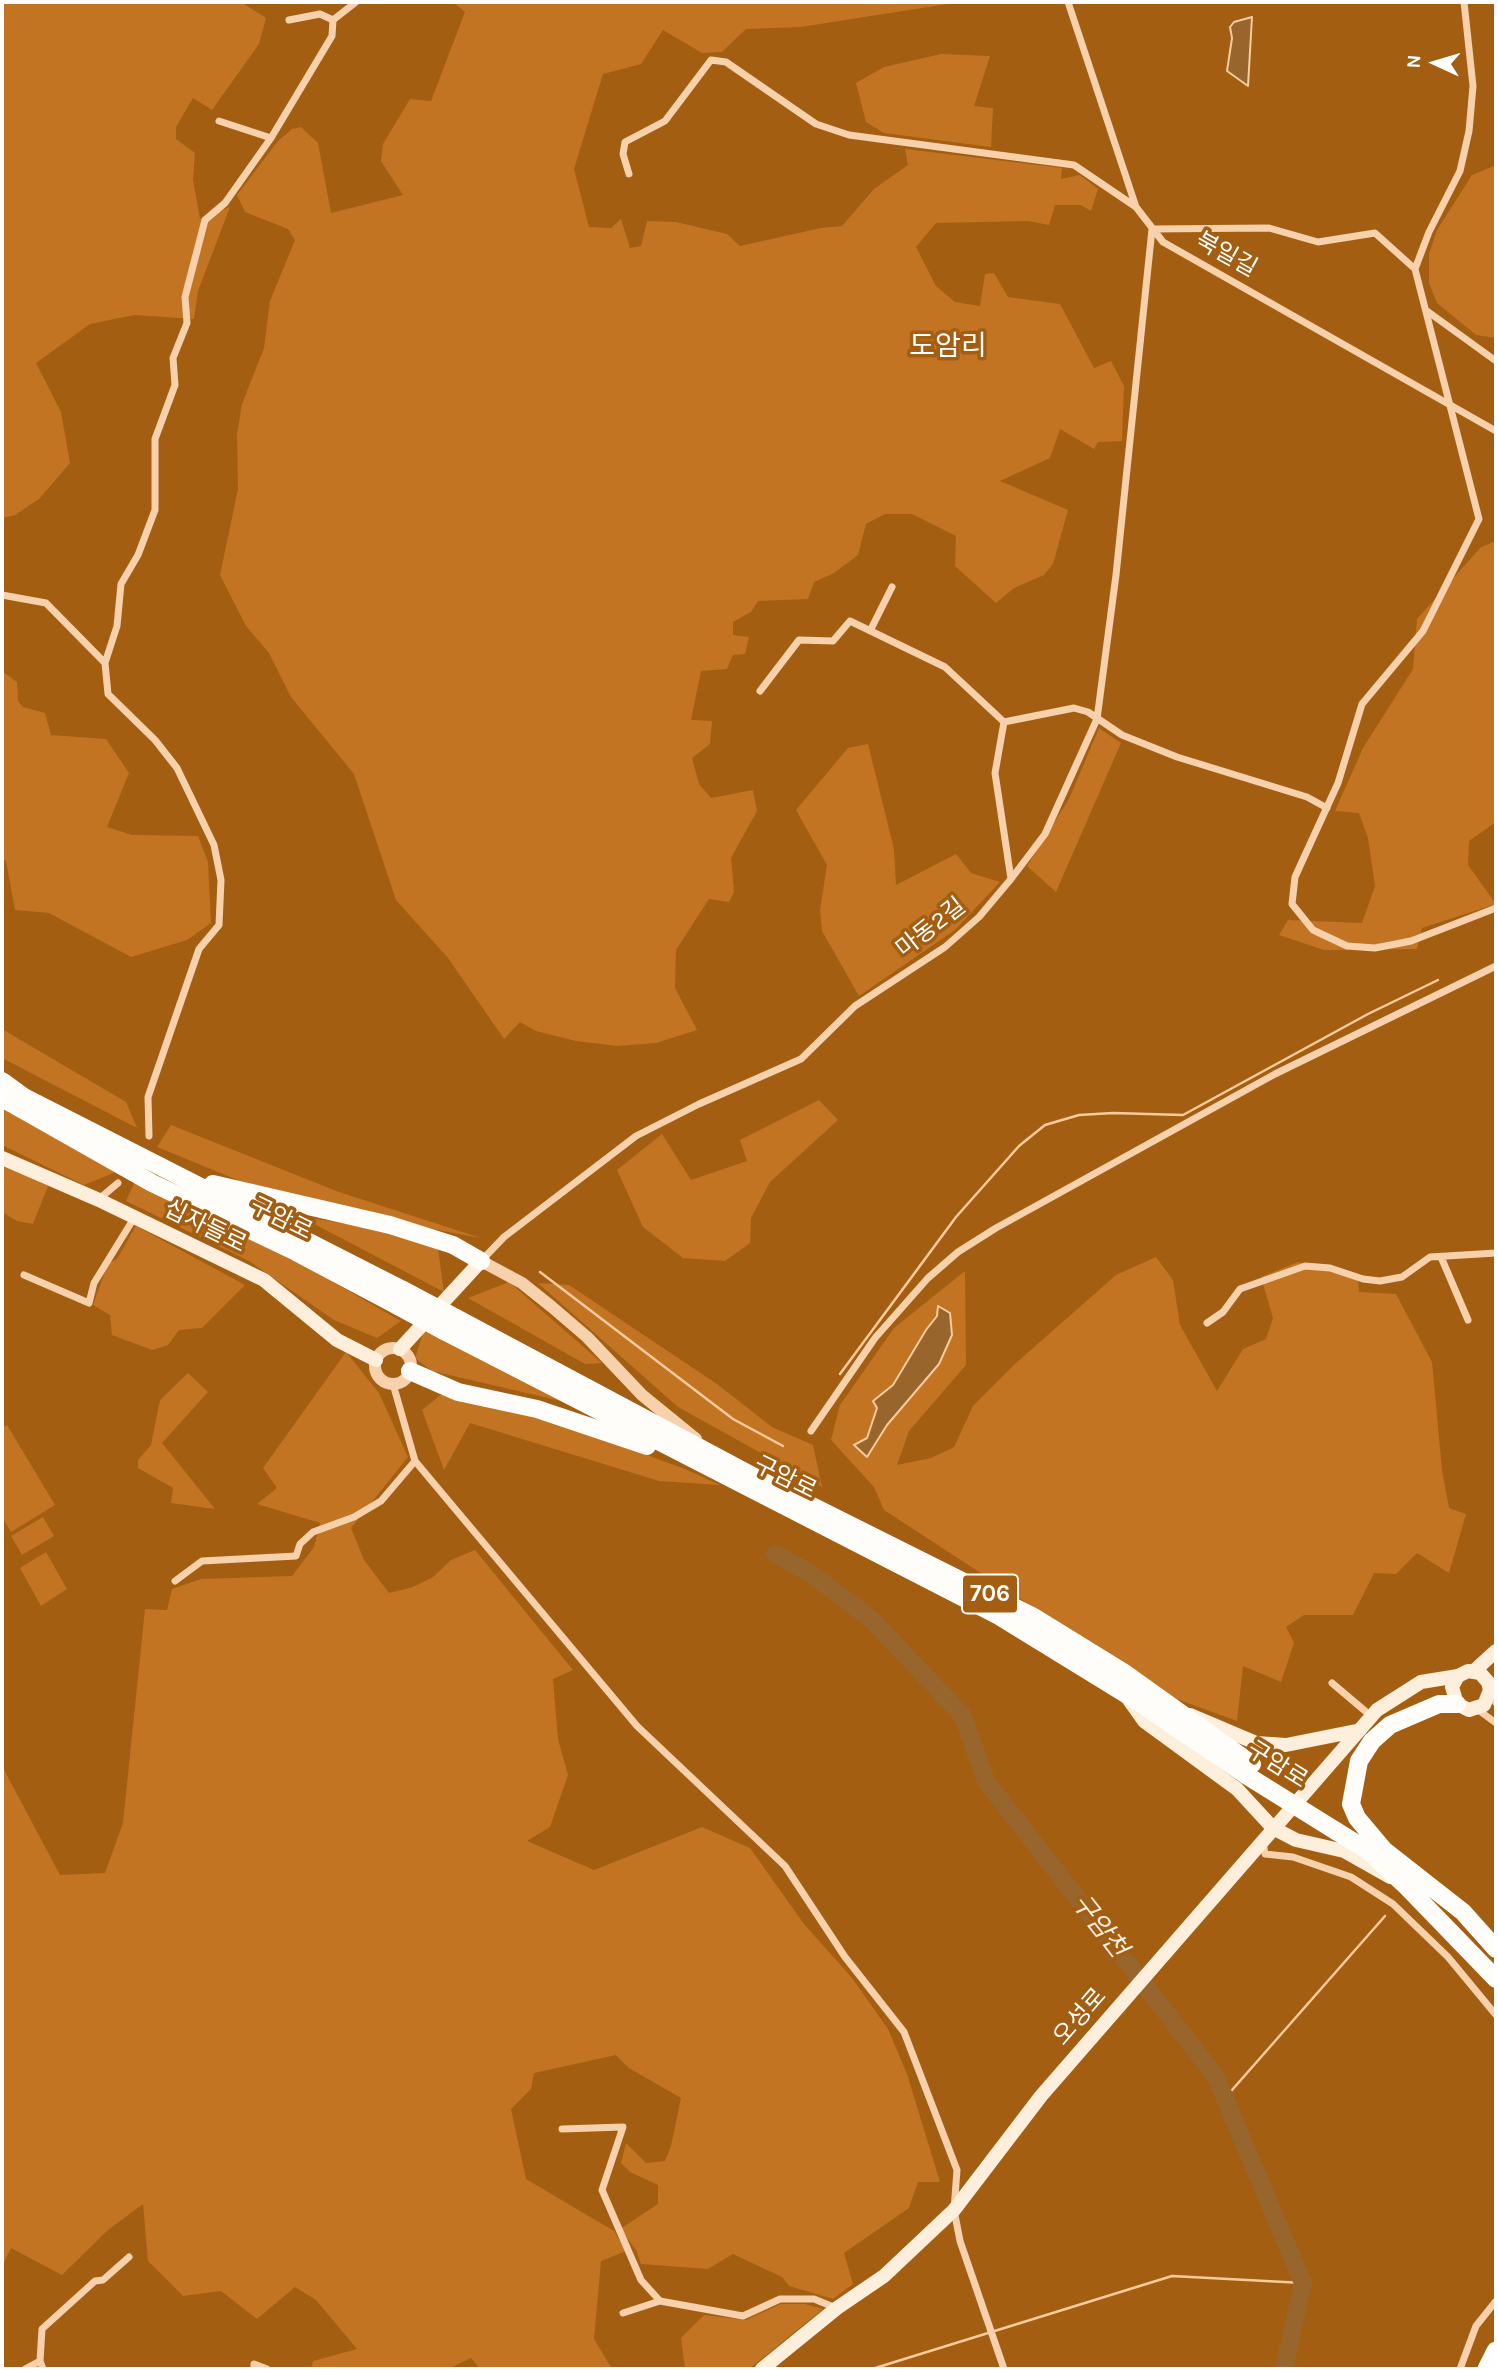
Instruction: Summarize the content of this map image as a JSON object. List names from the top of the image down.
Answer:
{
  "streets": {
    "main road": [
      "구암로",
      "십자들로",
      "706",
      "오성로"
    ],
    "street": ["북일길", "마동2길"]
  },
  "crossings": [
    ["북일길", "마동2길"],
    ["마동2길", "706"],
    ["구암로", "706"],
    ["십자들로", "706"]
  ],
  "districts": ["도암리"],
  "water": ["구암천"],
  "north": "left"
}
